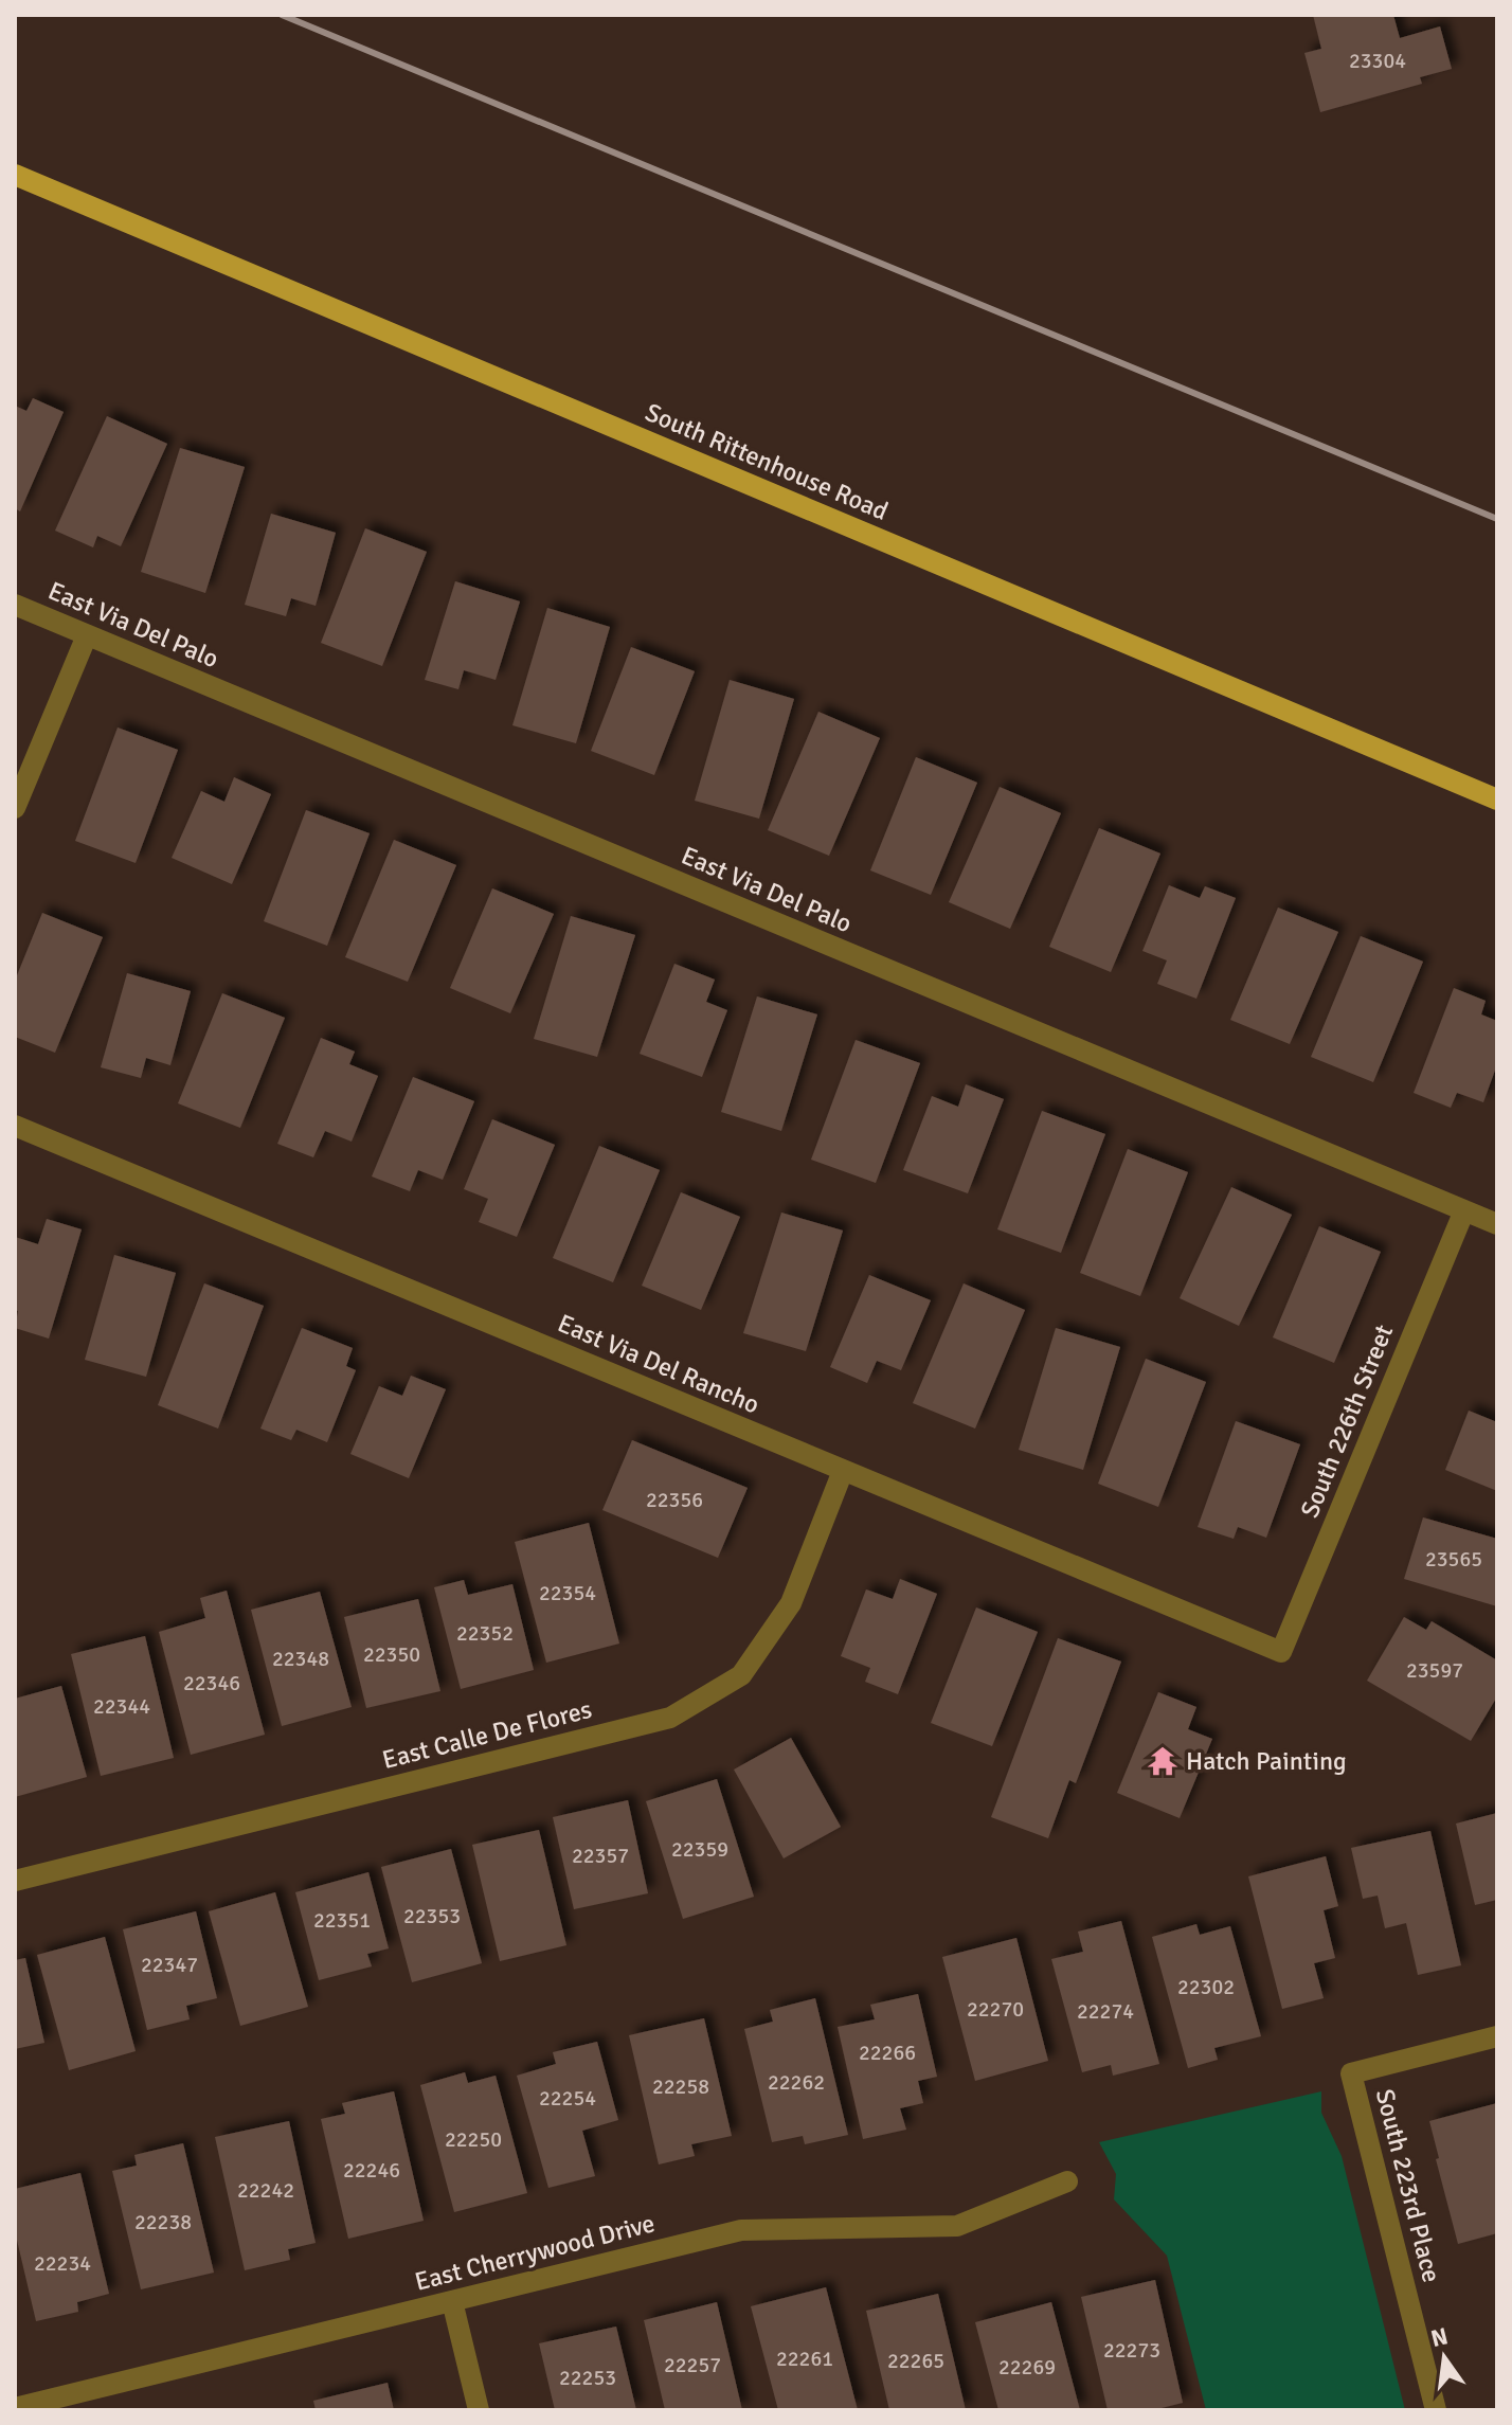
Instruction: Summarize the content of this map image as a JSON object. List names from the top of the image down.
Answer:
{
  "streets": {
    "main road": ["South Rittenhouse Road"],
    "street": [
      "East Via Del Palo",
      "East Via Del Rancho",
      "South 226th Street",
      "East Calle De Flores",
      "South 223rd Place",
      "East Cherrywood Drive"
    ]
  },
  "crossings": [
    ["East Via Del Palo", "South 226th Street"],
    ["East Via Del Rancho", "South 226th Street"],
    ["East Via Del Rancho", "East Calle De Flores"]
  ],
  "places": {
    "temple": ["Hatch Painting"]
  },
  "house_numbers": [
    "23304",
    "22356",
    "23565",
    "22354",
    "22352",
    "22350",
    "22348",
    "23597",
    "22346",
    "22344",
    "22359",
    "22357",
    "22353",
    "22351",
    "22347",
    "22302",
    "22270",
    "22274",
    "22266",
    "22262",
    "22258",
    "22254",
    "22250",
    "22246",
    "22242",
    "22238",
    "22234",
    "22273",
    "22261",
    "22265",
    "22257",
    "22269",
    "22253"
  ],
  "north": "top"
}
